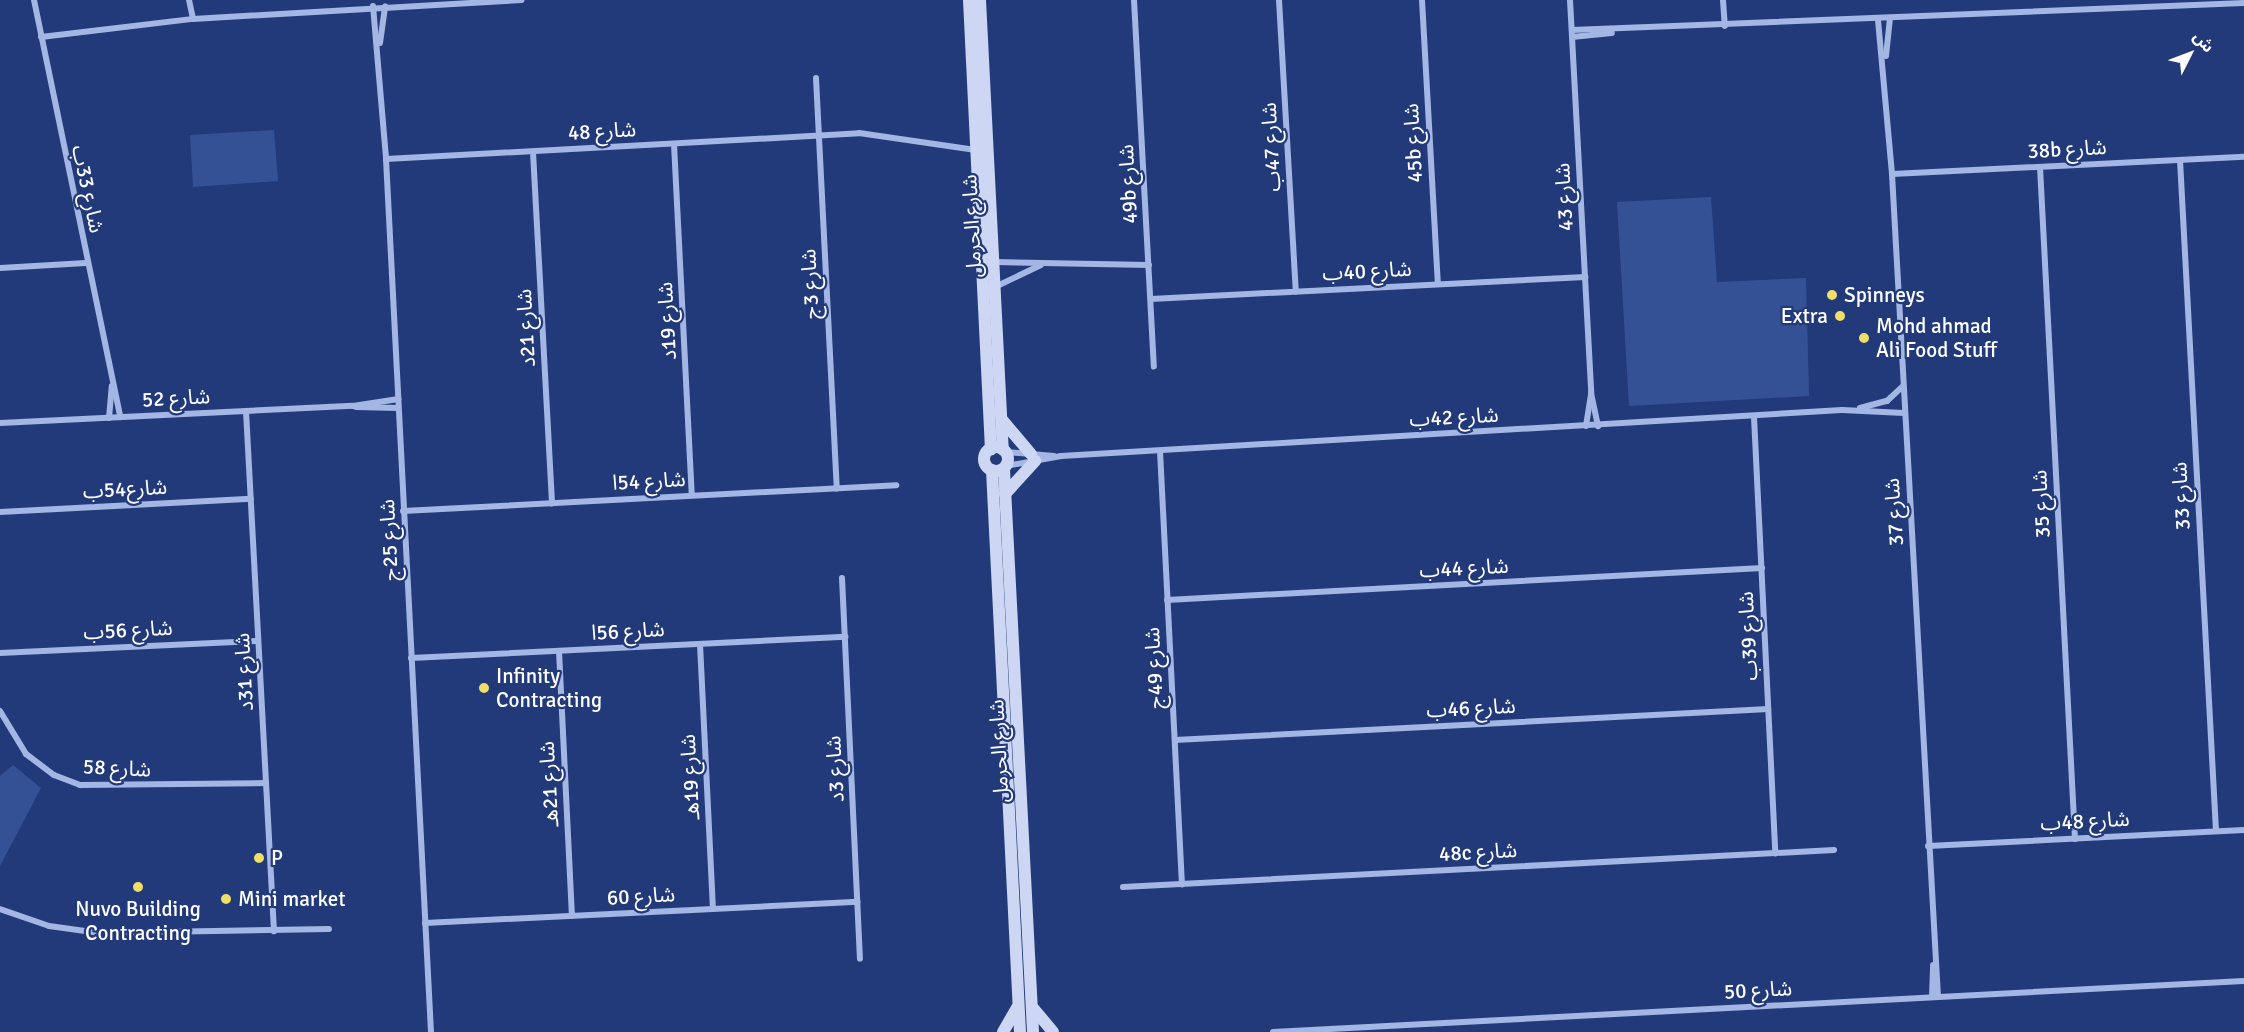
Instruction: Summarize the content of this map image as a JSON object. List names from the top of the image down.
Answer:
{
  "streets": {
    "street": [
      "شارع 48",
      "45b شارع",
      "شارع 47ب",
      "38b شارع",
      "49b شارع",
      "شارع 33ب",
      "شارع 43",
      "شارع الحرمل",
      "شارع 40ب",
      "شارع 3ج",
      "شارع 19د",
      "شارع 21د",
      "شارع 52",
      "شارع 42ب",
      "شارع 54ا",
      "شارع54ب",
      "شارع 33",
      "شارع 35",
      "شارع 37",
      "شارع 25ج",
      "شارع 44ب",
      "شارع 56ب",
      "شارع 56ا",
      "شارع 39ب",
      "شارع 49ج",
      "شارع 31د",
      "شارع 46ب",
      "شارع 58",
      "شارع 3د",
      "شارع 19هـ",
      "شارع 21هـ",
      "شارع 48ب",
      "48c شارع",
      "شارع 60",
      "شارع 50"
    ]
  },
  "crossings": [
    ["شارع 48", "شارع الحرمل"],
    ["شارع 48", "شارع 3ج"],
    ["شارع 48", "شارع 19د"],
    ["شارع 48", "شارع 21د"],
    ["شارع 48", "شارع 25ج"],
    ["45b شارع", "شارع 40ب"],
    ["شارع 47ب", "شارع 40ب"],
    ["38b شارع", "شارع 33"],
    ["38b شارع", "شارع 35"],
    ["38b شارع", "شارع 37"],
    ["49b شارع", "شارع 40ب"],
    ["شارع 33ب", "شارع 52"],
    ["شارع 43", "شارع 40ب"],
    ["شارع 43", "شارع 42ب"],
    ["شارع الحرمل", "شارع 42ب"],
    ["شارع 3ج", "شارع 54ا"],
    ["شارع 19د", "شارع 54ا"],
    ["شارع 21د", "شارع 54ا"],
    ["شارع 52", "شارع 25ج"],
    ["شارع 52", "شارع 31د"],
    ["شارع 42ب", "شارع 37"],
    ["شارع 42ب", "شارع 39ب"],
    ["شارع 42ب", "شارع 49ج"],
    ["شارع 54ا", "شارع 25ج"],
    ["شارع54ب", "شارع 31د"],
    ["شارع 33", "شارع 48ب"],
    ["شارع 35", "شارع 48ب"],
    ["شارع 37", "شارع 48ب"],
    ["شارع 37", "شارع 50"],
    ["شارع 25ج", "شارع 56ا"],
    ["شارع 25ج", "شارع 60"],
    ["شارع 44ب", "شارع 39ب"],
    ["شارع 44ب", "شارع 49ج"],
    ["شارع 56ب", "شارع 31د"],
    ["شارع 56ا", "شارع 3د"],
    ["شارع 56ا", "شارع 19هـ"],
    ["شارع 56ا", "شارع 21هـ"],
    ["شارع 39ب", "شارع 46ب"],
    ["شارع 39ب", "48c شارع"],
    ["شارع 49ج", "شارع 46ب"],
    ["شارع 49ج", "48c شارع"],
    ["شارع 31د", "شارع 58"],
    ["شارع 3د", "شارع 60"],
    ["شارع 19هـ", "شارع 60"],
    ["شارع 21هـ", "شارع 60"]
  ],
  "places": [
    "Spinneys",
    "Extra",
    "Mohd ahmad Ali Food Stuff",
    "Infinity Contracting",
    "P",
    "Nuvo Building Contracting",
    "Mini market"
  ],
  "north": "top right"
}
